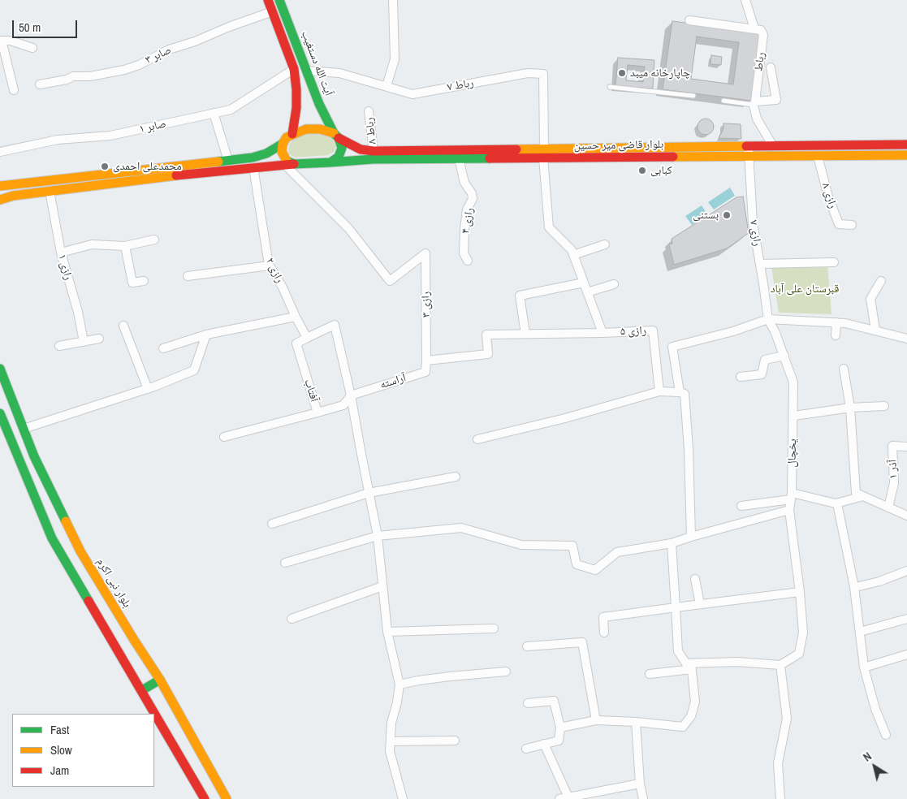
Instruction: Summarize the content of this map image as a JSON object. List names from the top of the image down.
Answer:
{
  "streets": {
    "main road": ["آیت الله دستغیب", "بلوار قاضی میر حسین", "بلوار نبی اکرم"],
    "street": [
      "صابر ۳",
      "رباط",
      "رباط ۷",
      "صابر ۱",
      "رباط ۸",
      "رازی ۸",
      "رازی ۴",
      "رازی ۷",
      "رازی ۱",
      "رازی ۲",
      "رازی ۳",
      "رازی ۵",
      "آراسته",
      "آفتاب",
      "یخچال",
      "آذر ۱"
    ]
  },
  "crossings": [
    ["صابر ۳", "آیت الله دستغیب"],
    ["آیت الله دستغیب", "رباط ۷"],
    ["آیت الله دستغیب", "صابر ۱"],
    ["آیت الله دستغیب", "بلوار قاضی میر حسین"],
    ["آیت الله دستغیب", "رازی ۳"],
    ["رباط ۷", "بلوار قاضی میر حسین"],
    ["رباط ۸", "بلوار قاضی میر حسین"],
    ["بلوار قاضی میر حسین", "رازی ۸"],
    ["بلوار قاضی میر حسین", "رازی ۴"],
    ["بلوار قاضی میر حسین", "رازی ۷"],
    ["بلوار قاضی میر حسین", "رازی ۳"],
    ["رازی ۷", "یخچال"],
    ["رازی ۲", "آفتاب"],
    ["رازی ۳", "آراسته"],
    ["آراسته", "آفتاب"]
  ],
  "parks": ["قبرستان علی آباد"],
  "places": [
    "چاپارخانه میبد",
    "محمدعلی احمدی",
    "کبابی",
    "بستنی"
  ],
  "legend": ["Fast", "Slow", "Jam"],
  "scale_bar": "50 m",
  "north": "top left"
}
